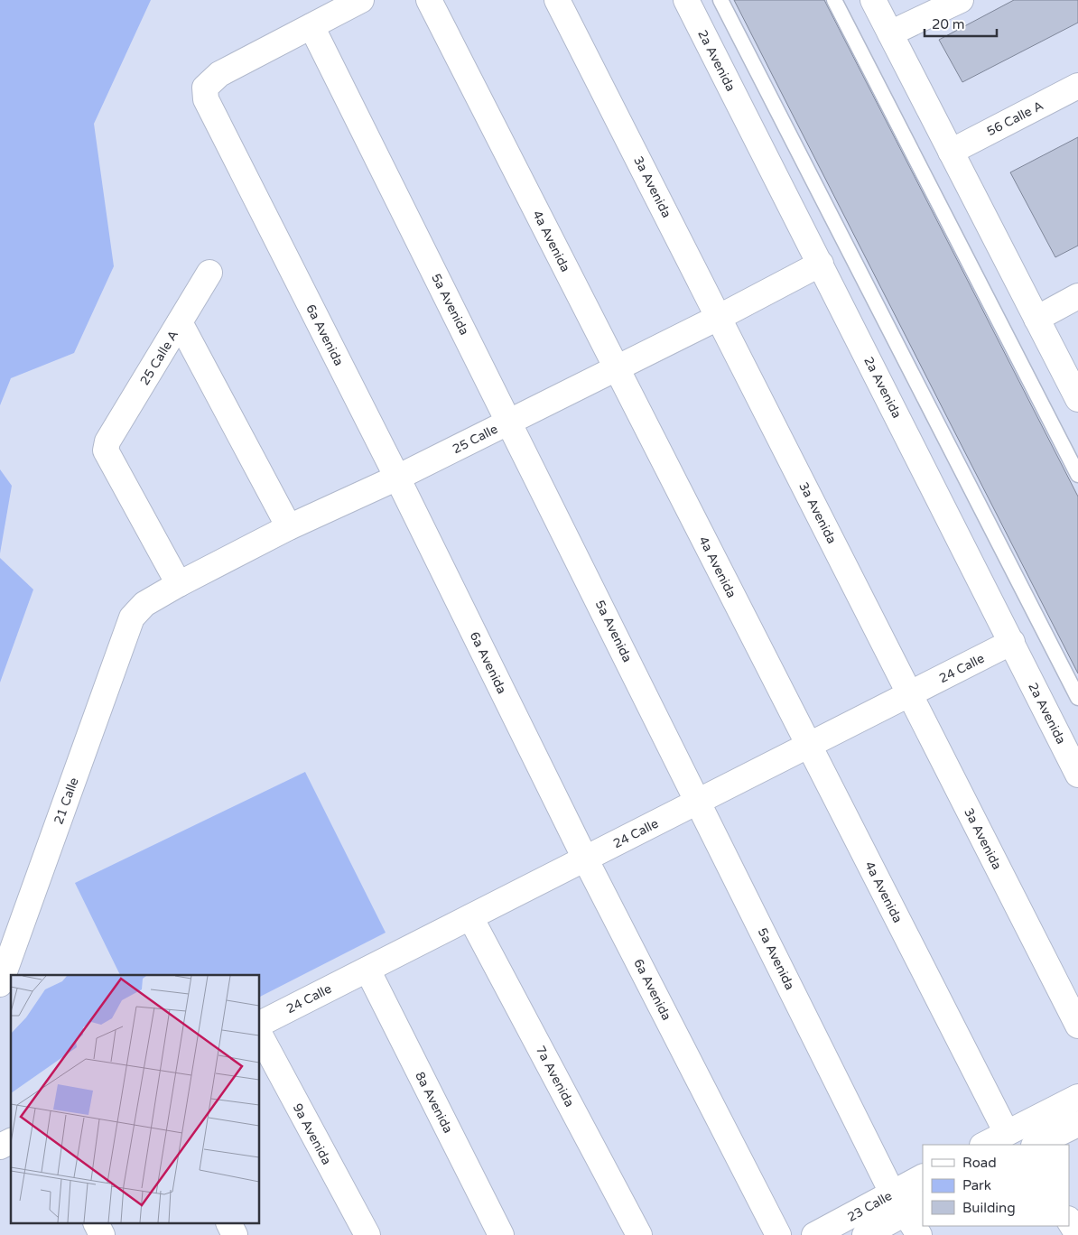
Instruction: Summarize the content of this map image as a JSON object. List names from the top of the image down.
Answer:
{
  "streets": {
    "street": [
      "2a Avenida",
      "56 Calle A",
      "3a Avenida",
      "4a Avenida",
      "5a Avenida",
      "6a Avenida",
      "25 Calle A",
      "25 Calle",
      "24 Calle",
      "21 Calle",
      "7a Avenida",
      "8a Avenida",
      "9a Avenida",
      "23 Calle"
    ]
  },
  "crossings": [
    ["2a Avenida", "25 Calle"],
    ["2a Avenida", "24 Calle"],
    ["3a Avenida", "25 Calle"],
    ["3a Avenida", "24 Calle"],
    ["4a Avenida", "25 Calle"],
    ["4a Avenida", "24 Calle"],
    ["5a Avenida", "6a Avenida"],
    ["5a Avenida", "25 Calle"],
    ["5a Avenida", "24 Calle"],
    ["5a Avenida", "23 Calle"],
    ["6a Avenida", "25 Calle"],
    ["6a Avenida", "24 Calle"],
    ["25 Calle A", "25 Calle"],
    ["25 Calle", "21 Calle"],
    ["24 Calle", "7a Avenida"],
    ["24 Calle", "8a Avenida"]
  ],
  "legend": ["Road", "Park", "Building"],
  "scale_bar": "20 m"
}
